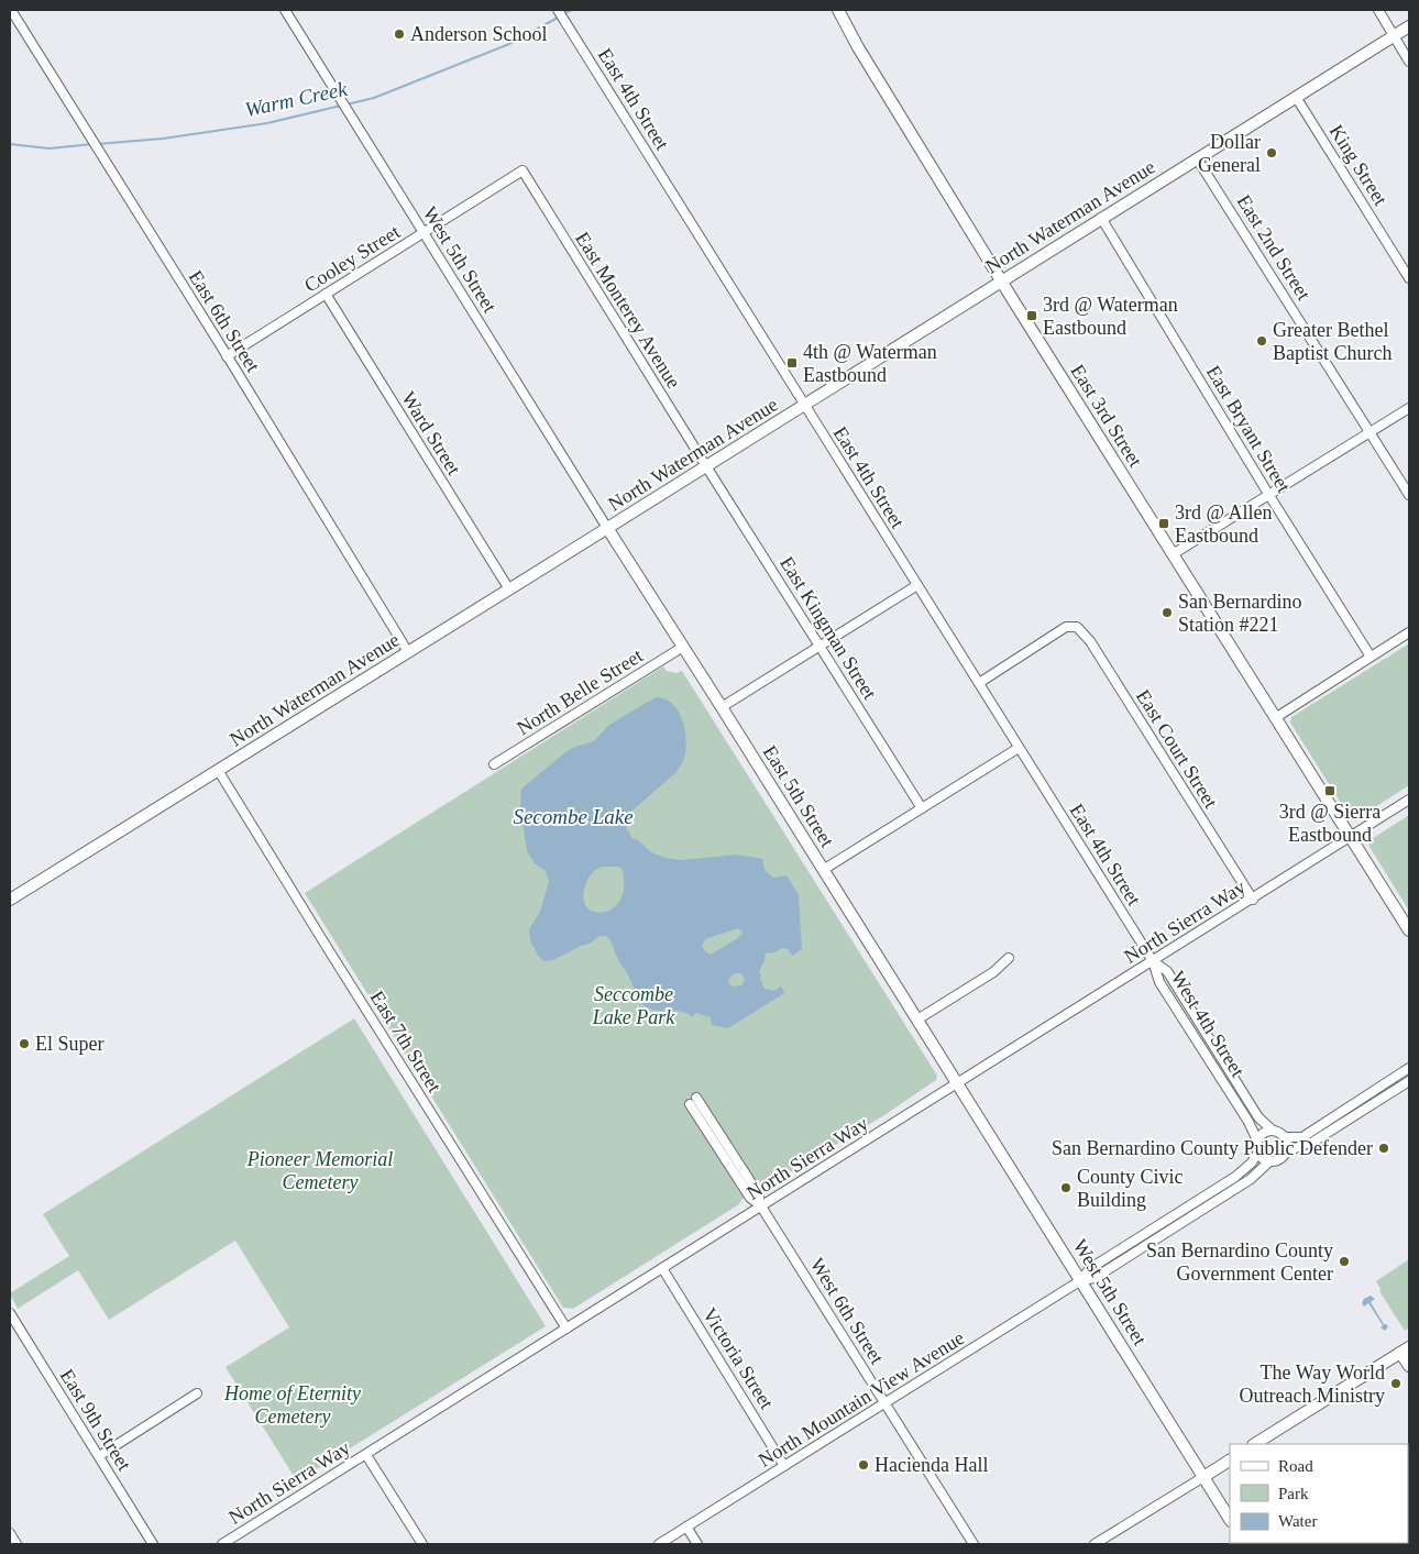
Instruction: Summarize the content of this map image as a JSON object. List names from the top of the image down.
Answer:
{
  "streets": {
    "main road": [
      "North Waterman Avenue",
      "West 5th Street",
      "East 3rd Street",
      "East 5th Street"
    ],
    "street": [
      "East 4th Street",
      "King Street",
      "East 2nd Street",
      "Cooley Street",
      "East Monterey Avenue",
      "East 6th Street",
      "East Bryant Street",
      "Ward Street",
      "East Kingman Street",
      "North Belle Street",
      "East Court Street",
      "North Sierra Way",
      "West 4th Street",
      "East 7th Street",
      "West 6th Street",
      "Victoria Street",
      "North Mountain View Avenue",
      "East 9th Street"
    ]
  },
  "crossings": [
    ["East 4th Street", "North Waterman Avenue"],
    ["East 4th Street", "East Court Street"],
    ["East 4th Street", "North Sierra Way"],
    ["East 4th Street", "West 4th Street"],
    ["King Street", "North Waterman Avenue"],
    ["North Waterman Avenue", "East 2nd Street"],
    ["North Waterman Avenue", "West 5th Street"],
    ["North Waterman Avenue", "East Monterey Avenue"],
    ["North Waterman Avenue", "East 6th Street"],
    ["North Waterman Avenue", "East 3rd Street"],
    ["North Waterman Avenue", "East Bryant Street"],
    ["North Waterman Avenue", "Ward Street"],
    ["North Waterman Avenue", "East Kingman Street"],
    ["North Waterman Avenue", "East 5th Street"],
    ["North Waterman Avenue", "East 7th Street"],
    ["Cooley Street", "West 5th Street"],
    ["Cooley Street", "East Monterey Avenue"],
    ["Cooley Street", "East 6th Street"],
    ["Cooley Street", "Ward Street"],
    ["West 5th Street", "East 5th Street"],
    ["West 5th Street", "North Sierra Way"],
    ["West 5th Street", "North Mountain View Avenue"],
    ["East Monterey Avenue", "East Kingman Street"],
    ["East 3rd Street", "North Sierra Way"],
    ["North Belle Street", "East 5th Street"],
    ["East Court Street", "North Sierra Way"],
    ["East 5th Street", "North Sierra Way"],
    ["North Sierra Way", "West 4th Street"],
    ["North Sierra Way", "East 7th Street"],
    ["North Sierra Way", "West 6th Street"],
    ["North Sierra Way", "Victoria Street"],
    ["West 4th Street", "North Mountain View Avenue"],
    ["West 6th Street", "North Mountain View Avenue"],
    ["Victoria Street", "North Mountain View Avenue"]
  ],
  "water": ["Warm Creek", "Secombe Lake"],
  "parks": ["Seccombe Lake Park", "Pioneer Memorial Cemetery", "Home of Eternity Cemetery"],
  "places": {
    "other": [
      "Anderson School",
      "Dollar General",
      "Greater Bethel Baptist Church",
      "San Bernardino Station #221",
      "El Super",
      "San Bernardino County Public Defender",
      "County Civic Building",
      "San Bernardino County Government Center",
      "The Way World Outreach Ministry",
      "Hacienda Hall"
    ],
    "transit": [
      "3rd @ Waterman Eastbound",
      "4th @ Waterman Eastbound",
      "3rd @ Allen Eastbound",
      "3rd @ Sierra Eastbound"
    ]
  },
  "legend": ["Road", "Park", "Water"]
}
